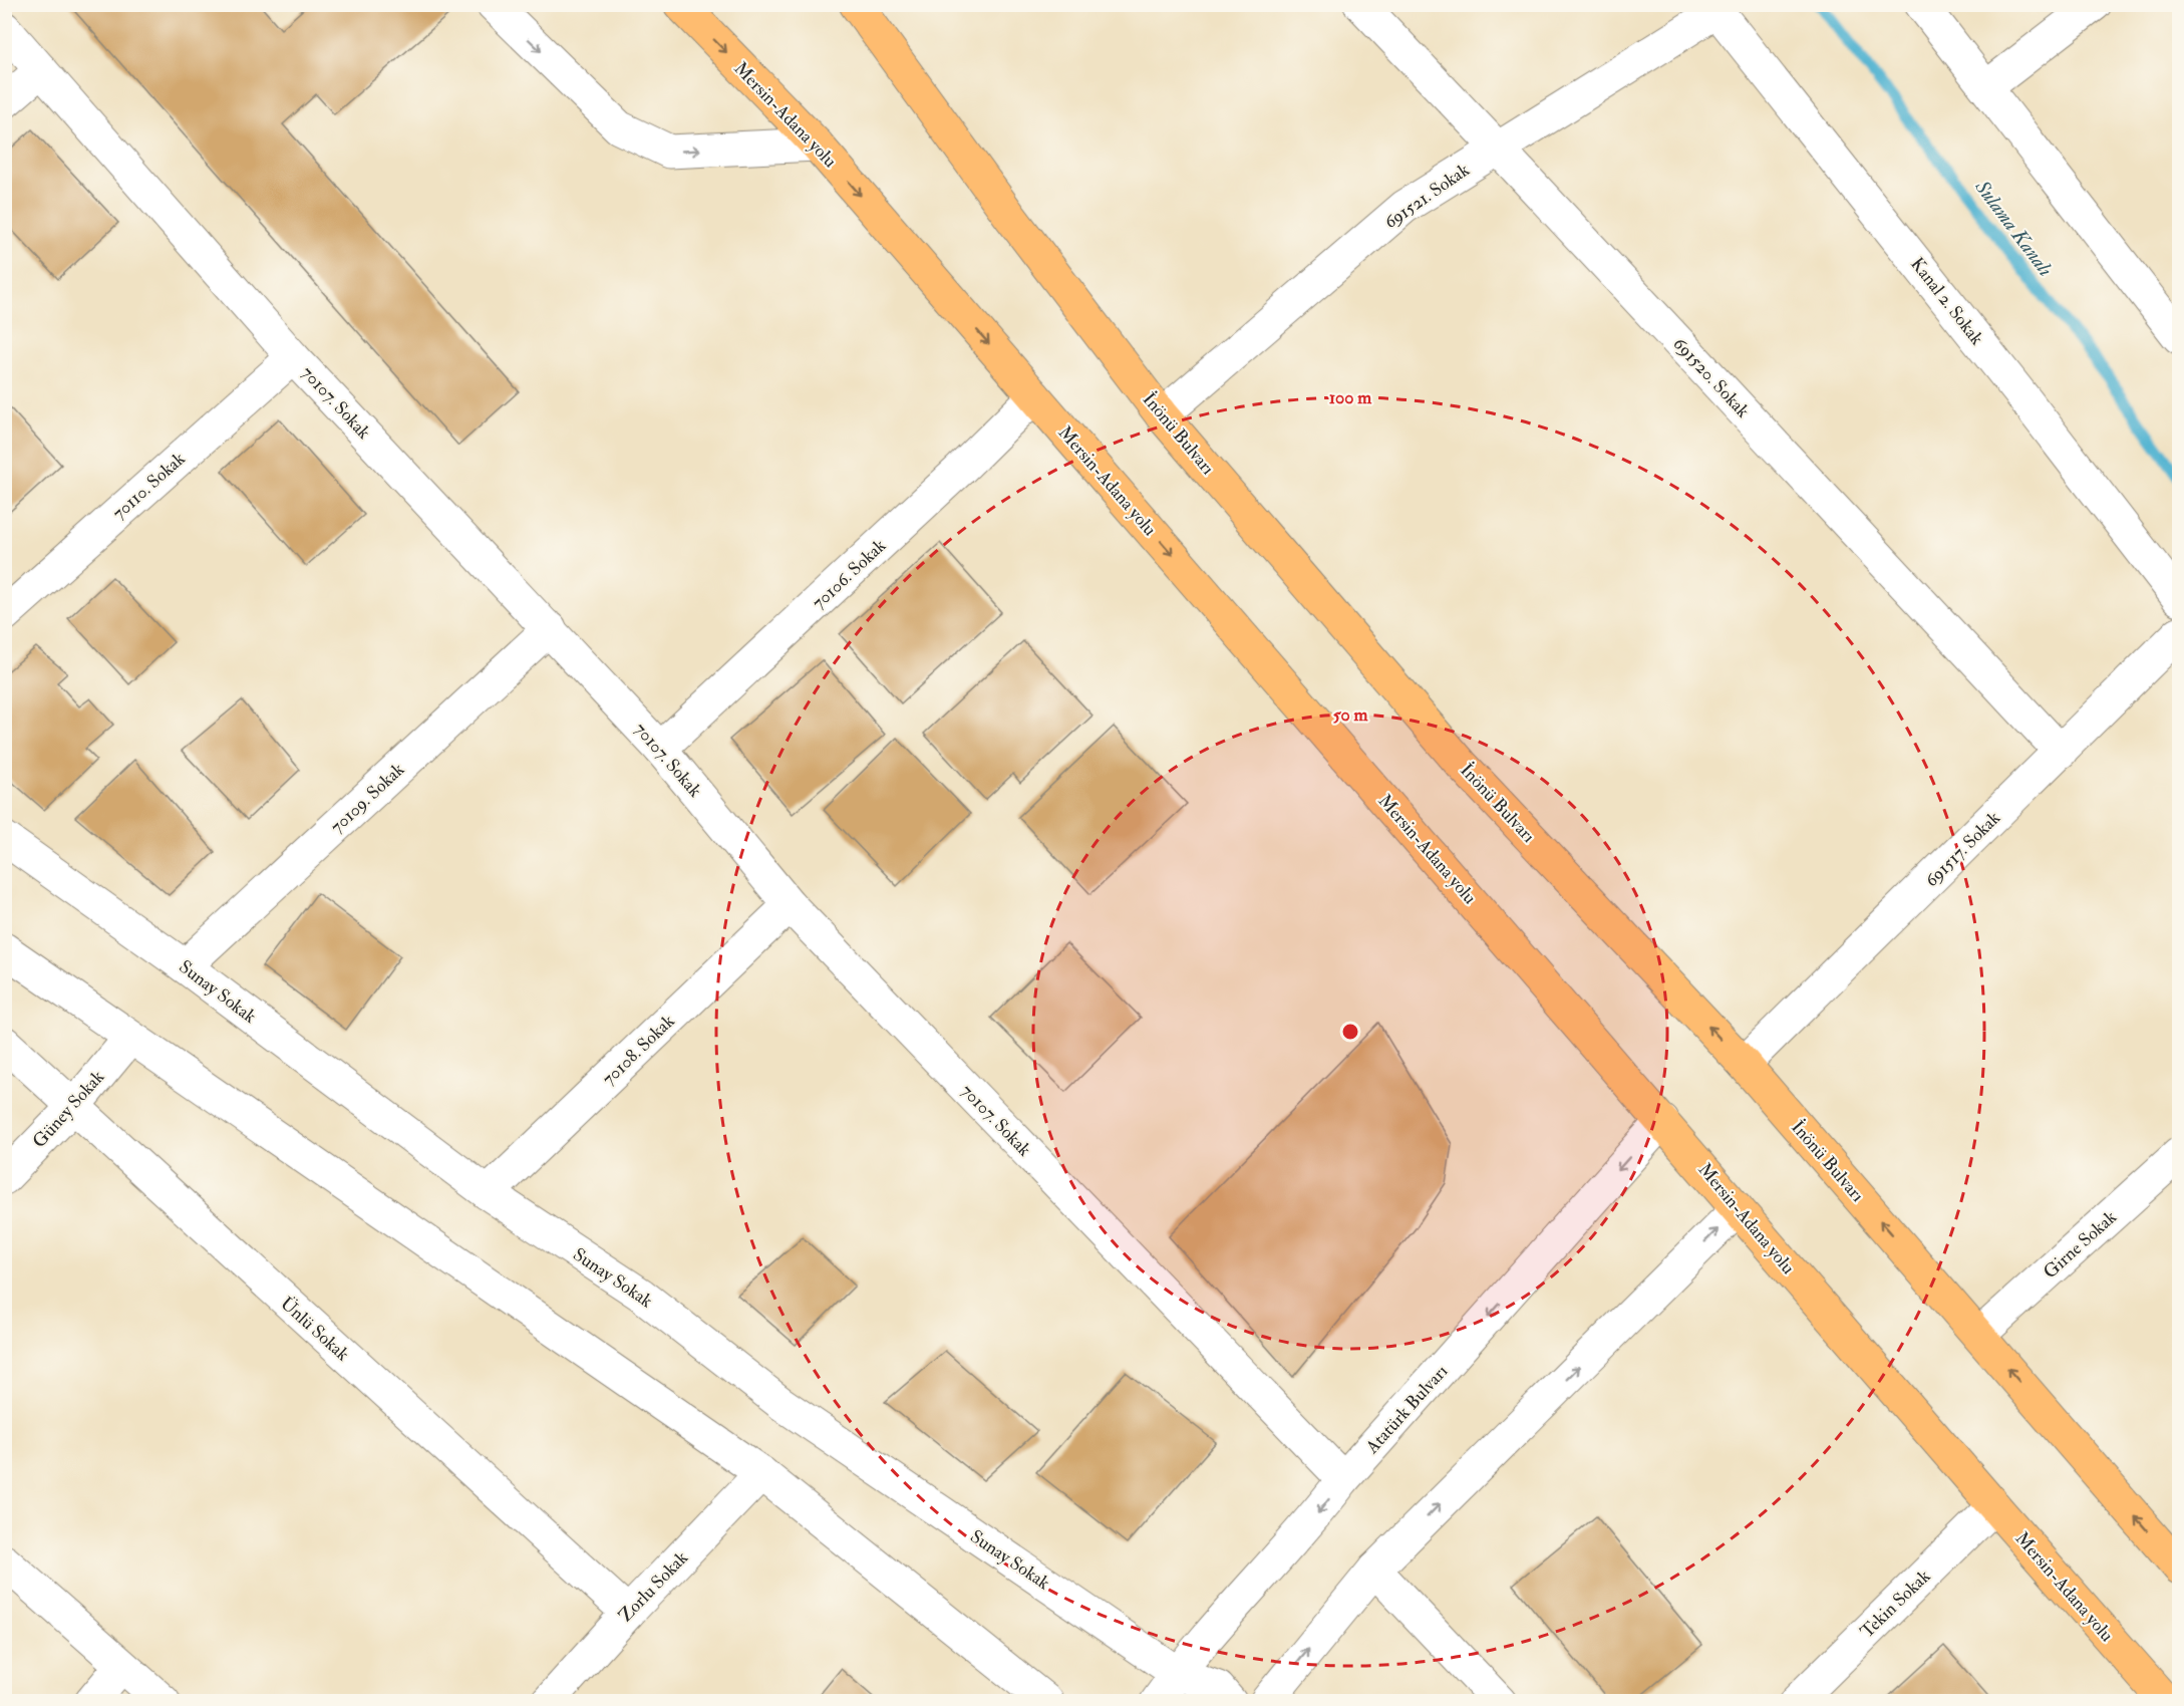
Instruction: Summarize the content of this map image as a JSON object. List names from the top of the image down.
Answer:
{
  "streets": {
    "highway": ["Mersin-Adana yolu", "İnönü Bulvarı"],
    "street": [
      "691521. Sokak",
      "Kanal 2. Sokak",
      "691520. Sokak",
      "70107. Sokak",
      "70110. Sokak",
      "70106. Sokak",
      "70109. Sokak",
      "691517. Sokak",
      "Sunay Sokak",
      "70108. Sokak",
      "Güney Sokak",
      "Girne Sokak",
      "Ünlü Sokak",
      "Atatürk Bulvarı",
      "Zorlu Sokak",
      "Tekin Sokak"
    ]
  },
  "crossings": [
    ["Mersin-Adana yolu", "70106. Sokak"],
    ["Mersin-Adana yolu", "Atatürk Bulvarı"],
    ["Mersin-Adana yolu", "Tekin Sokak"],
    ["691521. Sokak", "Kanal 2. Sokak"],
    ["691521. Sokak", "691520. Sokak"],
    ["691521. Sokak", "İnönü Bulvarı"],
    ["691520. Sokak", "691517. Sokak"],
    ["70107. Sokak", "70110. Sokak"],
    ["70107. Sokak", "70106. Sokak"],
    ["70107. Sokak", "70109. Sokak"],
    ["70107. Sokak", "70108. Sokak"],
    ["70107. Sokak", "Atatürk Bulvarı"],
    ["İnönü Bulvarı", "691517. Sokak"],
    ["İnönü Bulvarı", "Girne Sokak"],
    ["70109. Sokak", "Sunay Sokak"],
    ["Sunay Sokak", "70108. Sokak"],
    ["Sunay Sokak", "Atatürk Bulvarı"],
    ["Güney Sokak", "Ünlü Sokak"],
    ["Ünlü Sokak", "Zorlu Sokak"]
  ],
  "one_way": ["Mersin-Adana yolu", "İnönü Bulvarı"],
  "water": ["Sulama Kanalı"],
  "rings": ["100 m", "50 m"]
}
